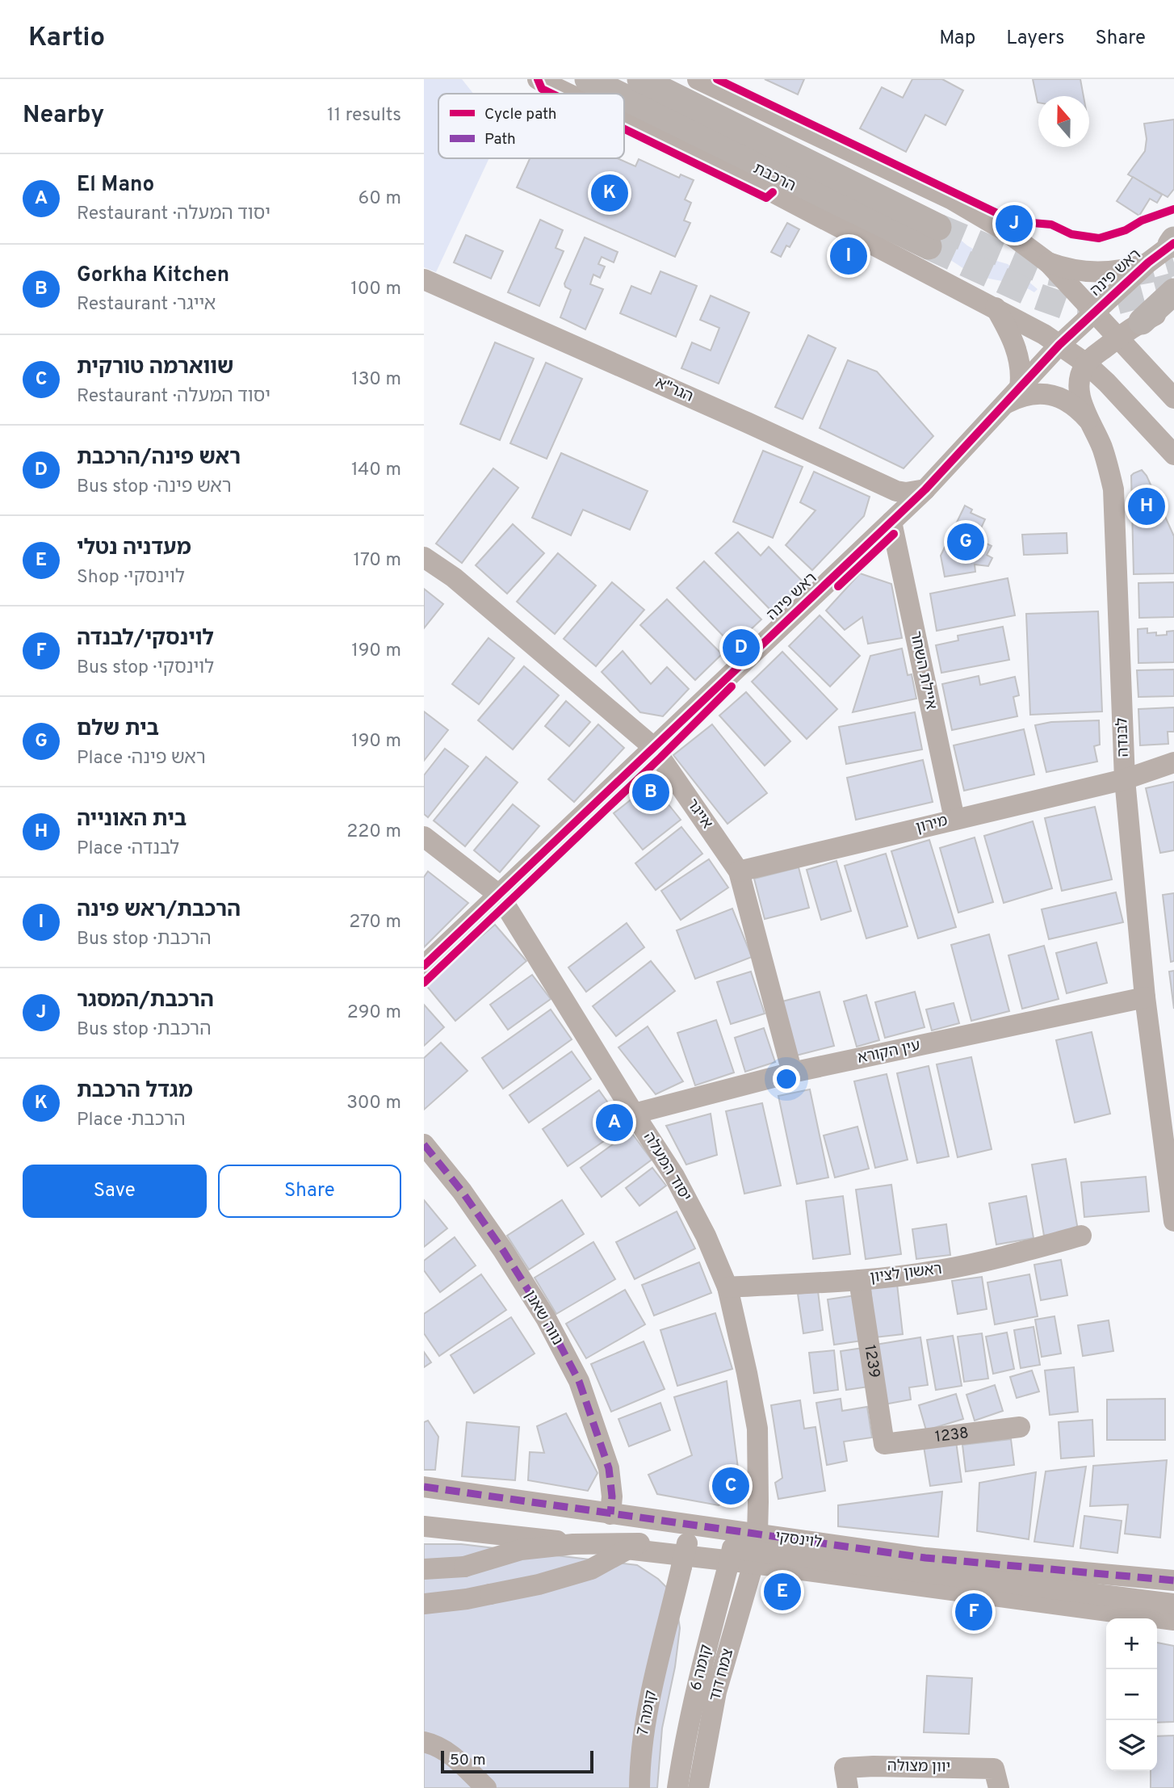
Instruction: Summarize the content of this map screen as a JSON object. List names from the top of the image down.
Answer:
{
  "streets": {
    "street": [
      "הרכבת",
      "ראש פינה",
      "הגר\"א",
      "איילת השחר",
      "לבנדה",
      "אייגר",
      "מירון",
      "עין הקורא",
      "יסוד המעלה",
      "ראשון לציון",
      "נווה שאנן",
      "1239",
      "1238",
      "לוינסקי",
      "קומה 6",
      "צמח דוד",
      "קומה 7",
      "יוון מצולה"
    ]
  },
  "crossings": [
    ["הרכבת", "ראש פינה"],
    ["הרכבת", "לבנדה"],
    ["ראש פינה", "הגר\"א"],
    ["ראש פינה", "איילת השחר"],
    ["ראש פינה", "אייגר"],
    ["ראש פינה", "יסוד המעלה"],
    ["איילת השחר", "מירון"],
    ["לבנדה", "מירון"],
    ["לבנדה", "עין הקורא"],
    ["אייגר", "מירון"],
    ["אייגר", "עין הקורא"],
    ["עין הקורא", "יסוד המעלה"],
    ["יסוד המעלה", "ראשון לציון"],
    ["יסוד המעלה", "לוינסקי"],
    ["יסוד המעלה", "צמח דוד"],
    ["ראשון לציון", "1239"],
    ["נווה שאנן", "לוינסקי"],
    ["1239", "1238"],
    ["לוינסקי", "צמח דוד"]
  ],
  "legend": ["Cycle path", "Path"],
  "scale_bar": "50 m",
  "north": "top",
  "page": {
    "header": "Kartio",
    "nav": ["Map", "Layers", "Share"],
    "heading": ["Nearby", "11 results"],
    "list": [
      {
        "mark": "A",
        "name": "El Mano",
        "note": "Restaurant · יסוד המעלה",
        "value": "60 m"
      },
      {
        "mark": "B",
        "name": "Gorkha Kitchen",
        "note": "Restaurant · אייגר",
        "value": "100 m"
      },
      {
        "mark": "C",
        "name": "שווארמה טורקית",
        "note": "Restaurant · יסוד המעלה",
        "value": "130 m"
      },
      {
        "mark": "D",
        "name": "ראש פינה/הרכבת",
        "note": "Bus stop · ראש פינה",
        "value": "140 m"
      },
      {
        "mark": "E",
        "name": "מעדניה נטלי",
        "note": "Shop · לוינסקי",
        "value": "170 m"
      },
      {
        "mark": "F",
        "name": "לוינסקי/לבנדה",
        "note": "Bus stop · לוינסקי",
        "value": "190 m"
      },
      {
        "mark": "G",
        "name": "בית שלם",
        "note": "Place · ראש פינה",
        "value": "190 m"
      },
      {
        "mark": "H",
        "name": "בית האונייה",
        "note": "Place · לבנדה",
        "value": "220 m"
      },
      {
        "mark": "I",
        "name": "הרכבת/ראש פינה",
        "note": "Bus stop · הרכבת",
        "value": "270 m"
      },
      {
        "mark": "J",
        "name": "הרכבת/המסגר",
        "note": "Bus stop · הרכבת",
        "value": "290 m"
      },
      {
        "mark": "K",
        "name": "מגדל הרכבת",
        "note": "Place · הרכבת",
        "value": "300 m"
      }
    ],
    "pins": [
      "K",
      "J",
      "I",
      "H",
      "G",
      "D",
      "B",
      "A",
      "C",
      "E",
      "F"
    ],
    "buttons": ["Save", "Share"],
    "map_buttons": ["+", "−"],
    "scale": "50 m"
  }
}
